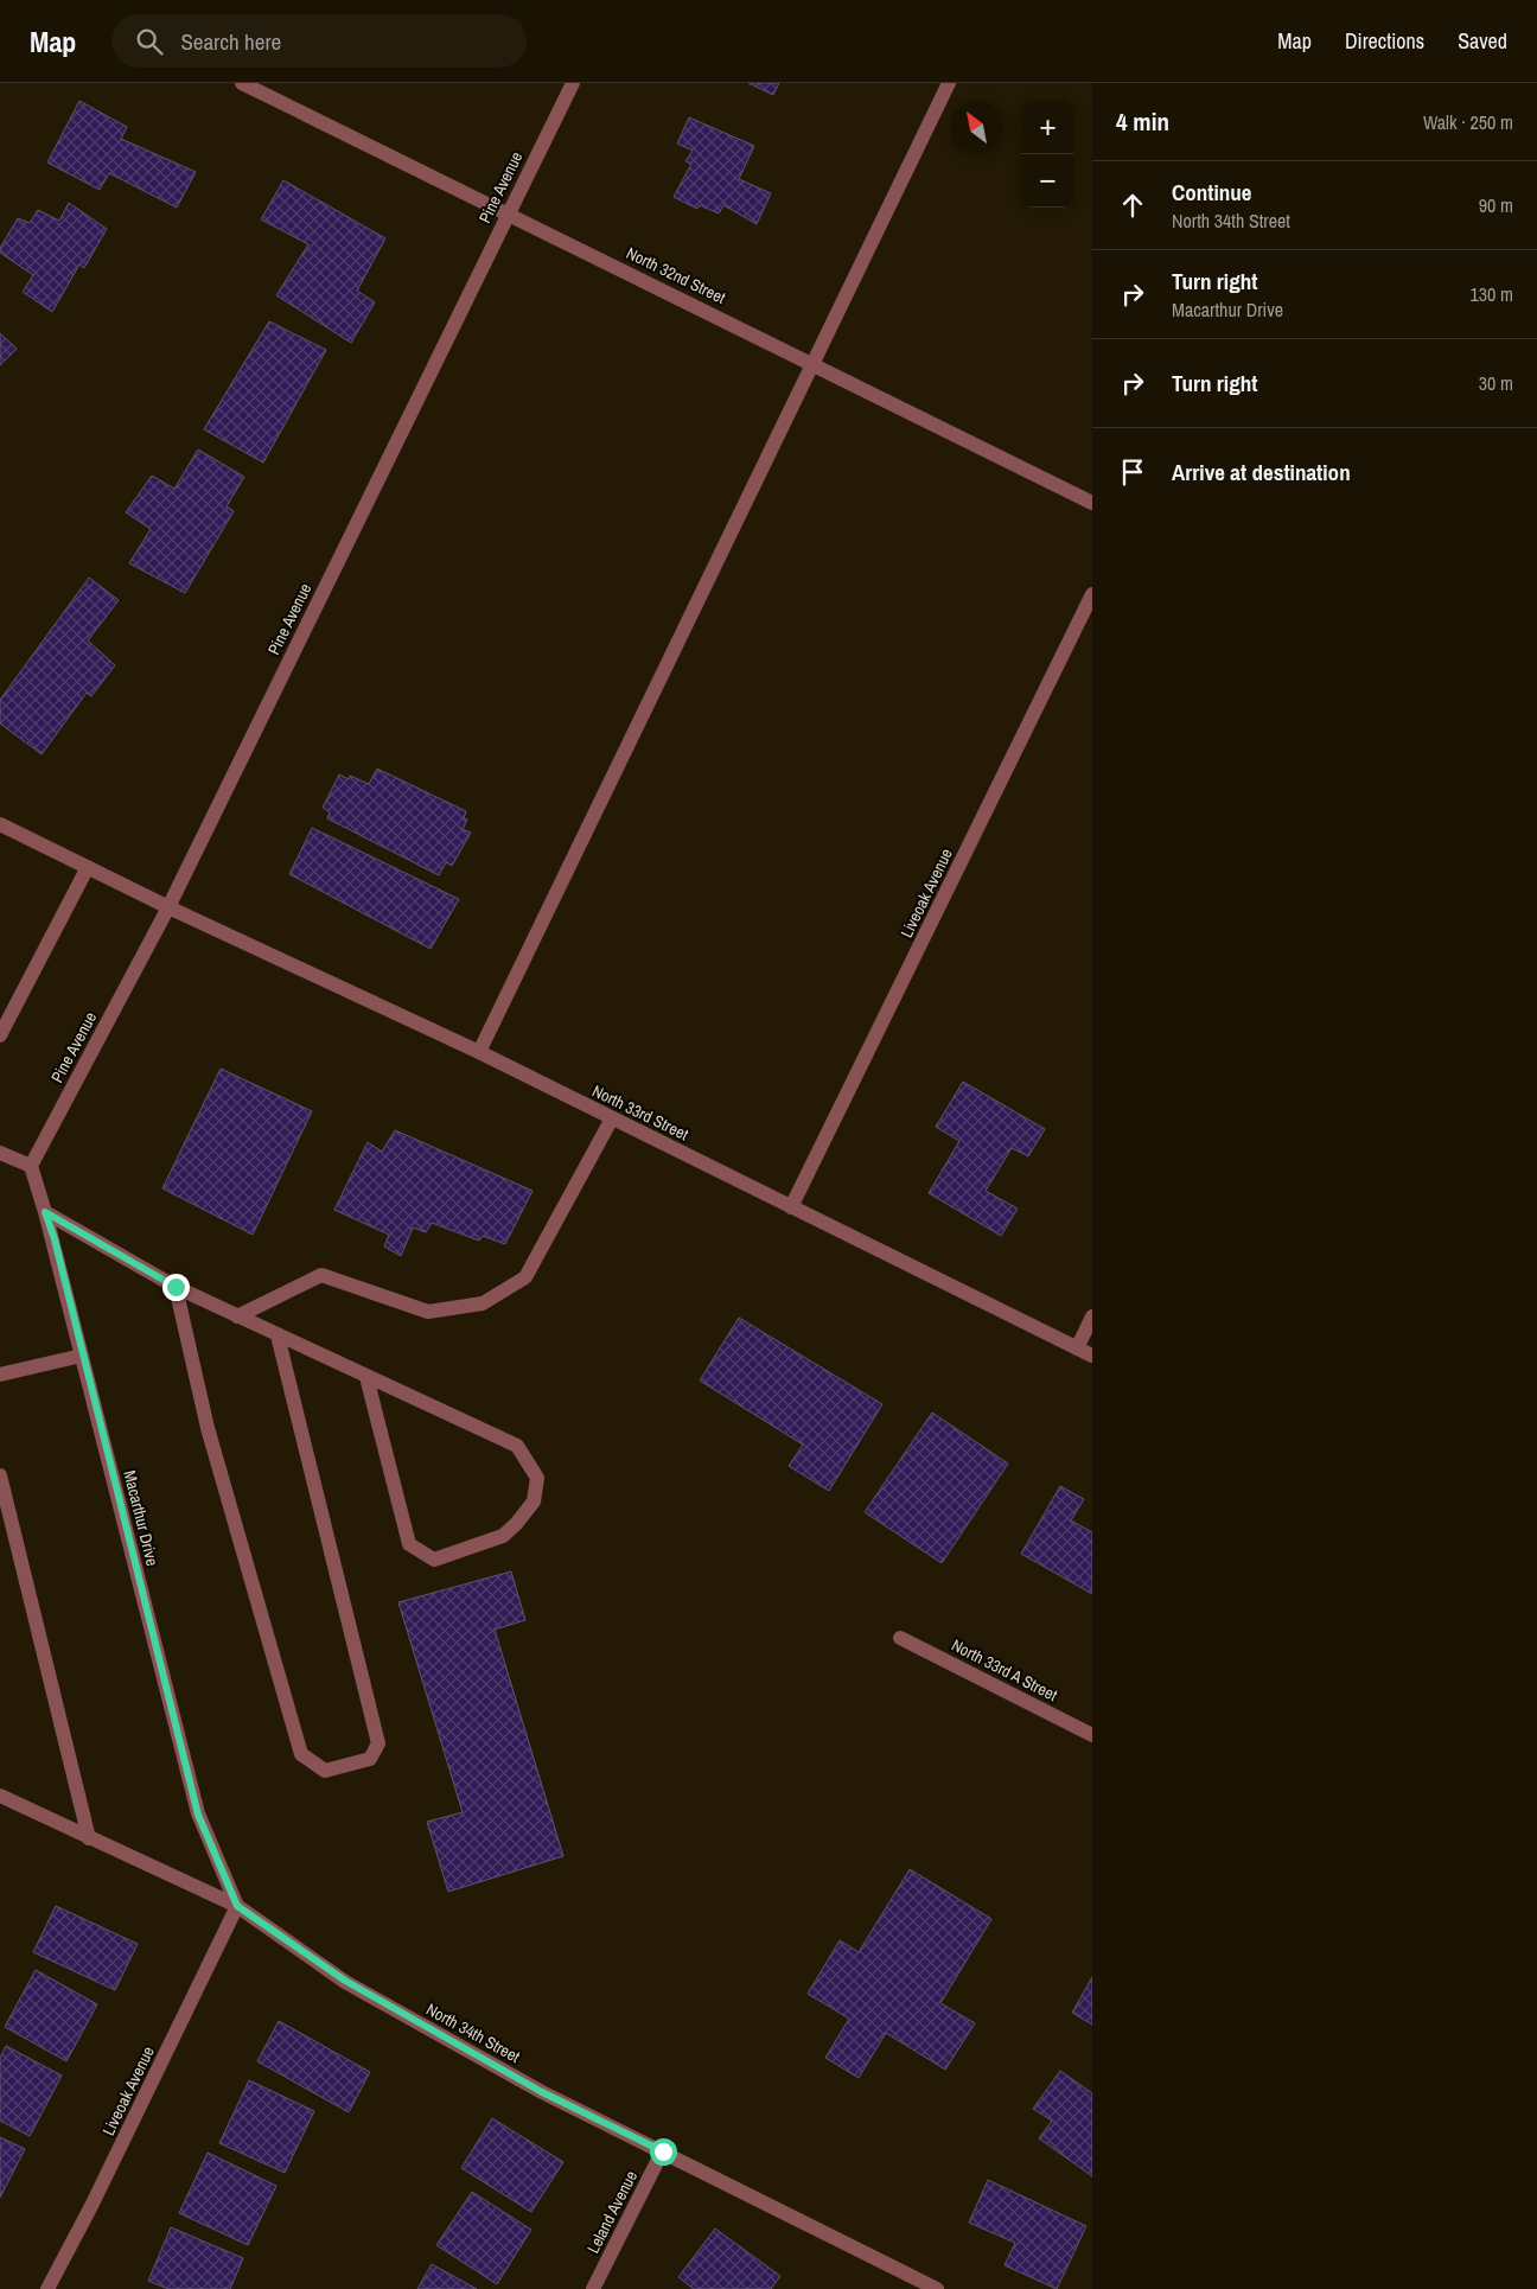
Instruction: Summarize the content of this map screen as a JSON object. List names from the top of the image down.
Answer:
{
  "streets": {
    "street": [
      "Pine Avenue",
      "North 32nd Street",
      "Liveoak Avenue",
      "North 33rd Street",
      "Macarthur Drive",
      "North 33rd A Street",
      "North 34th Street",
      "Leland Avenue"
    ]
  },
  "crossings": [
    ["Pine Avenue", "North 32nd Street"],
    ["Pine Avenue", "North 33rd Street"],
    ["Pine Avenue", "Macarthur Drive"],
    ["Liveoak Avenue", "North 33rd Street"],
    ["Liveoak Avenue", "Macarthur Drive"],
    ["Liveoak Avenue", "North 34th Street"],
    ["Macarthur Drive", "North 34th Street"],
    ["North 34th Street", "Leland Avenue"]
  ],
  "north": "top left",
  "page": {
    "header": "Map",
    "search": "Search here",
    "nav": ["Map", "Directions", "Saved"],
    "heading": ["4 min", "Walk · 250 m"],
    "map_buttons": ["+", "−"],
    "list": [
      ["Continue", "North 34th Street", "90 m"],
      ["Turn right", "Macarthur Drive", "130 m"],
      ["Turn right", "30 m"],
      "Arrive at destination"
    ]
  }
}
